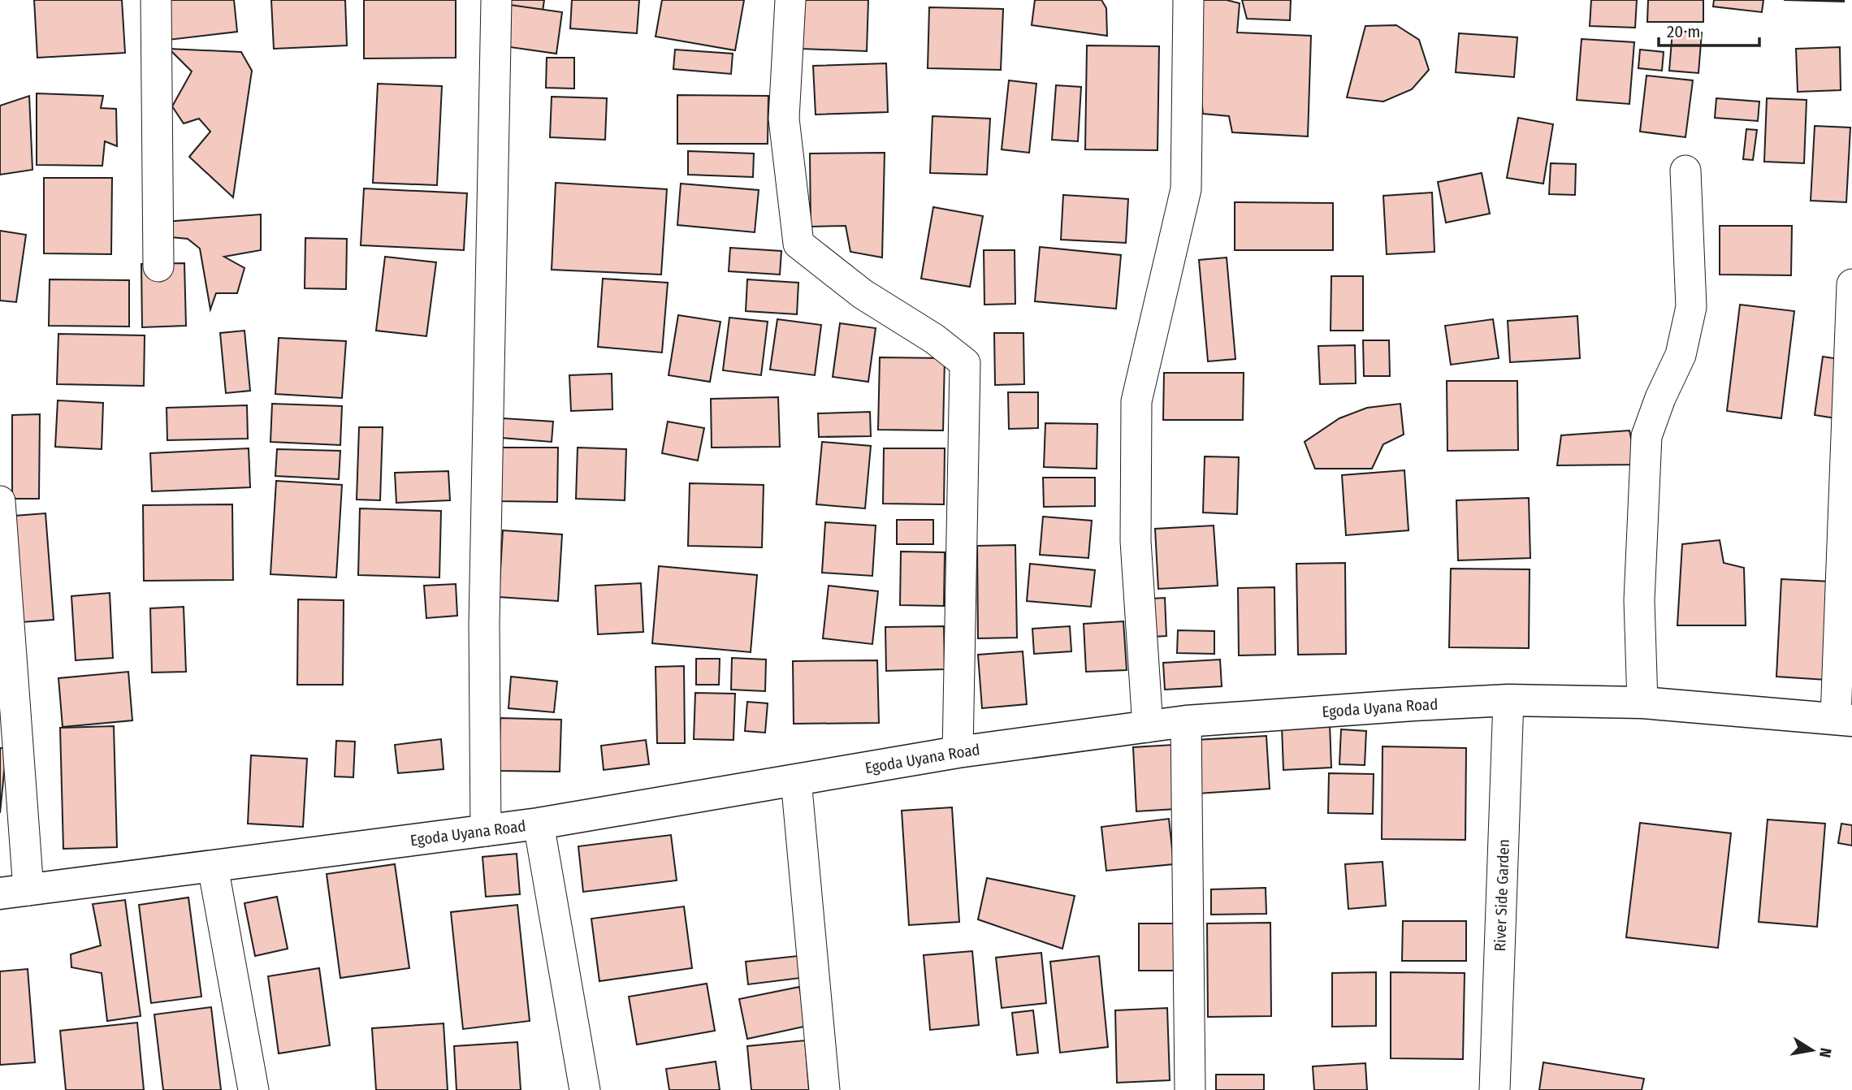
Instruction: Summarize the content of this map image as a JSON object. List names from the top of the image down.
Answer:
{
  "streets": {
    "main road": ["Egoda Uyana Road"],
    "street": ["River Side Garden"]
  },
  "crossings": [
    ["Egoda Uyana Road", "River Side Garden"]
  ],
  "scale_bar": "20 m",
  "north": "right"
}
